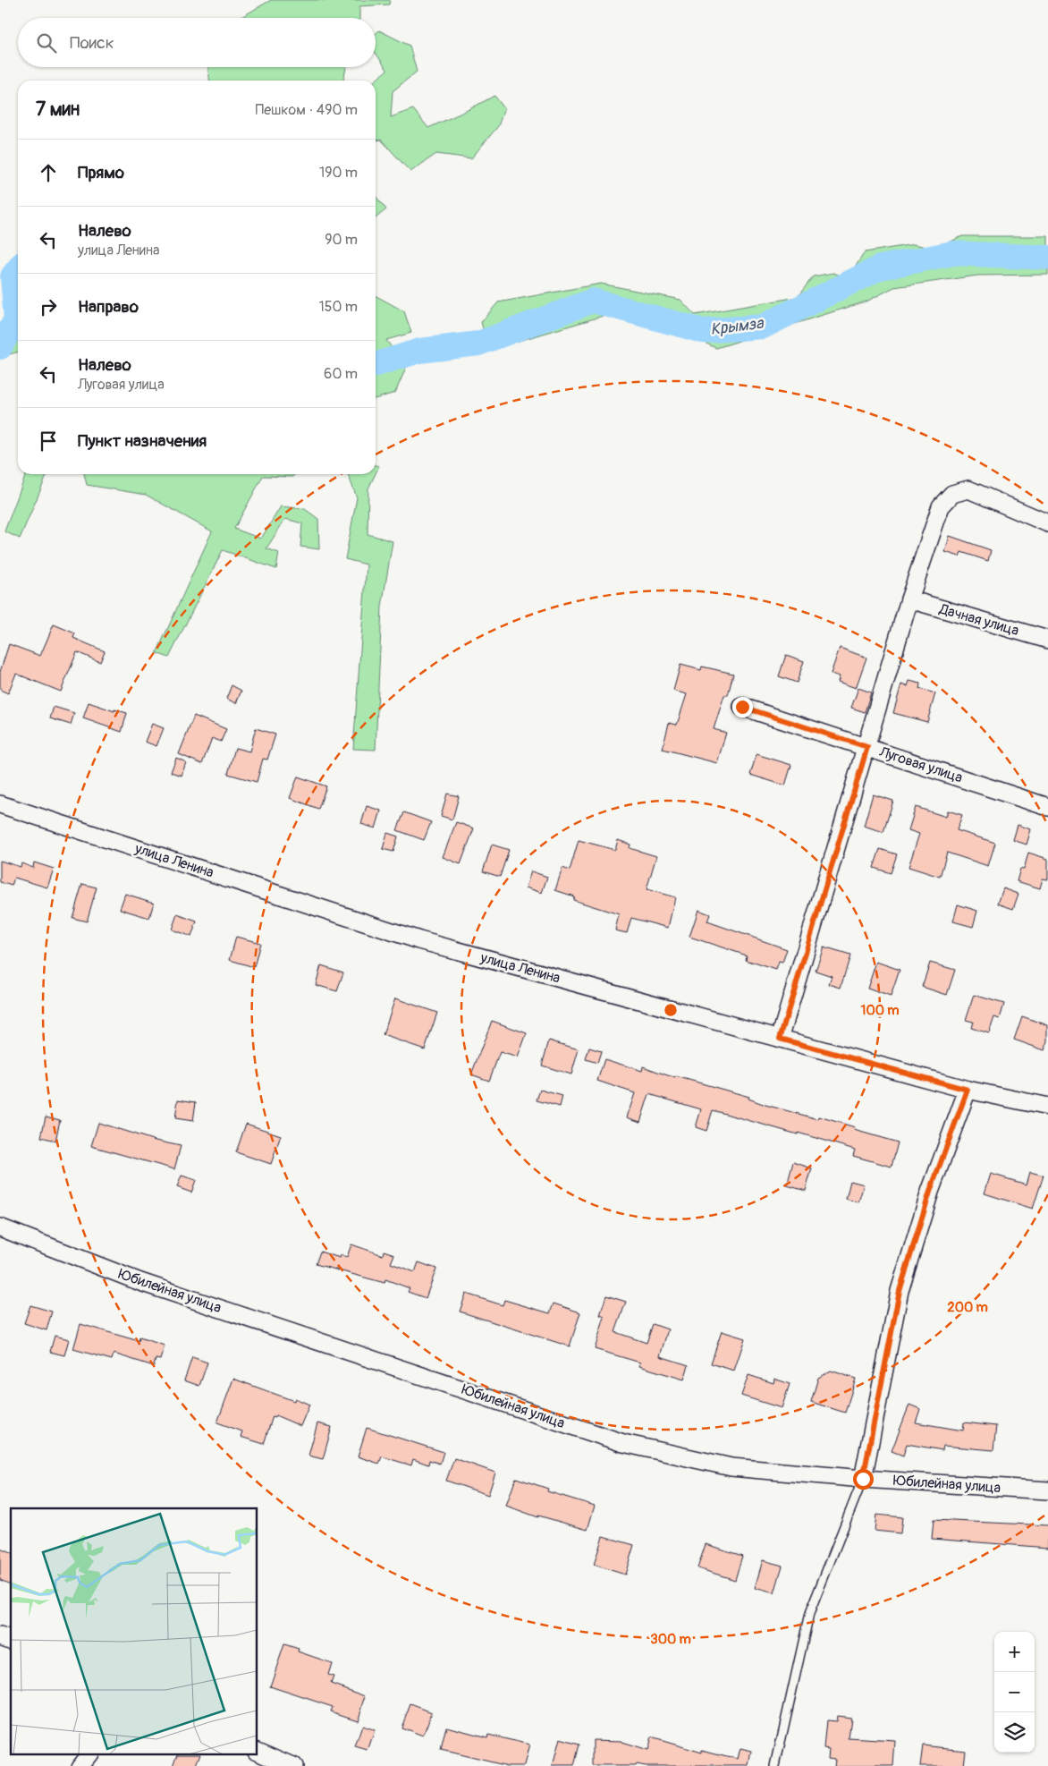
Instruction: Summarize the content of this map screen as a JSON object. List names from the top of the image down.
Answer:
{
  "streets": {
    "street": [
      "Дачная улица",
      "Луговая улица",
      "улица Ленина",
      "Юбилейная улица"
    ]
  },
  "water": ["Крымза"],
  "page": {
    "search": "Поиск",
    "heading": ["7 мин", "Пешком · 490 m"],
    "list": [
      ["Прямо", "190 m"],
      ["Налево", "улица Ленина", "90 m"],
      ["Направо", "150 m"],
      ["Налево", "Луговая улица", "60 m"],
      "Пункт назначения"
    ],
    "map_buttons": ["+", "−"]
  },
  "rings": ["100 m", "200 m", "300 m"]
}
